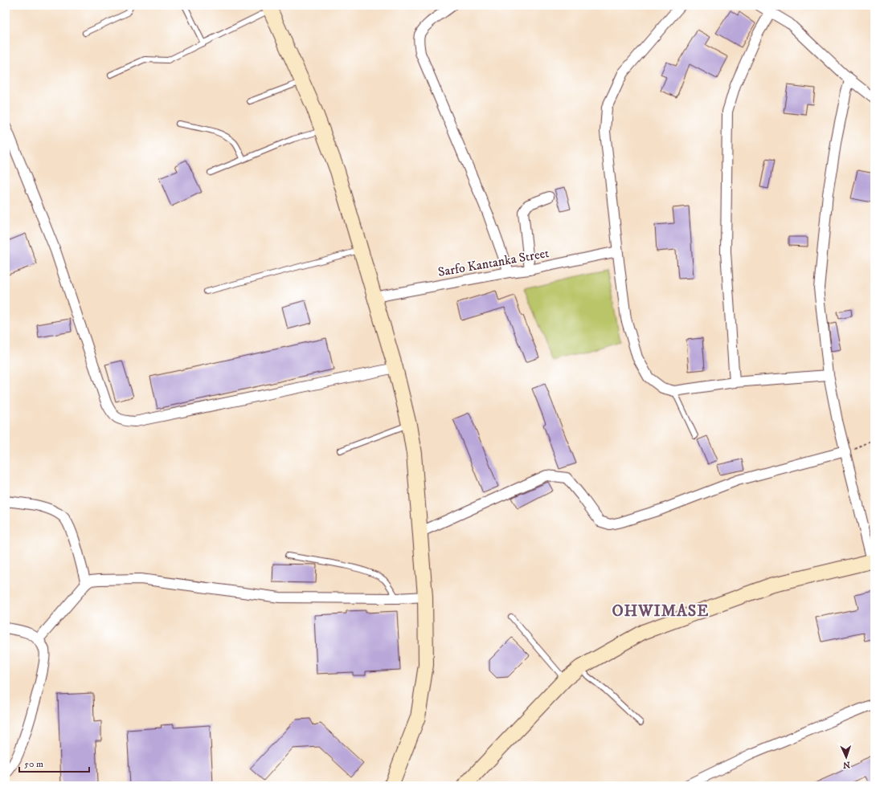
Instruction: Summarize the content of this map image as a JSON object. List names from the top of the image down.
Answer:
{
  "streets": {
    "street": ["Sarfo Kantanka Street"]
  },
  "districts": ["OHWIMASE"],
  "scale_bar": "50 m",
  "north": "bottom"
}
